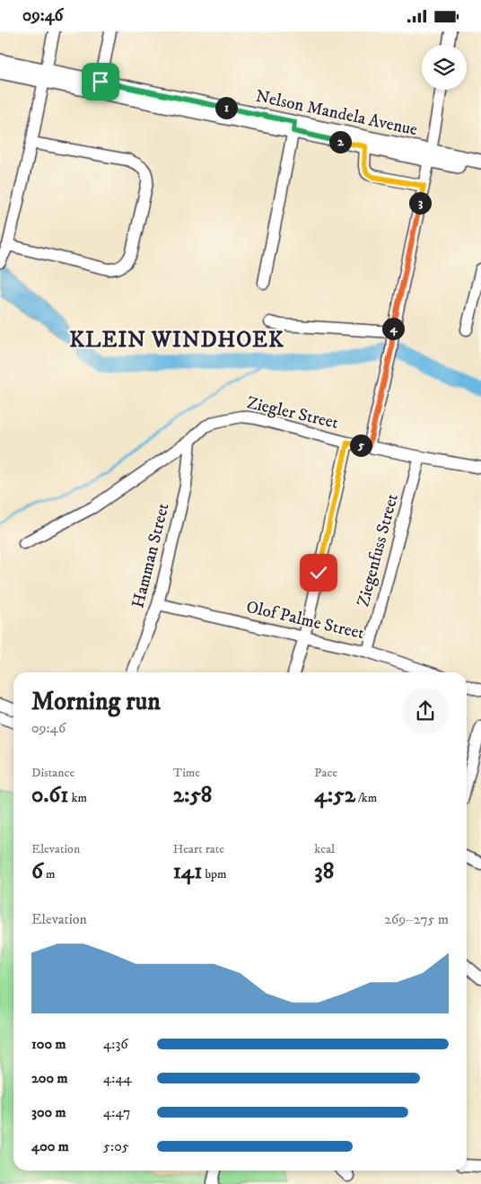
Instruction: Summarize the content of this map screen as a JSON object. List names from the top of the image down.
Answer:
{
  "streets": {
    "main road": ["Nelson Mandela Avenue"],
    "street": [
      "Ziegler Street",
      "Ziegenfuss Street",
      "Hamman Street",
      "Olof Palme Street"
    ]
  },
  "crossings": [
    ["Ziegler Street", "Ziegenfuss Street"],
    ["Ziegler Street", "Hamman Street"],
    ["Ziegenfuss Street", "Olof Palme Street"],
    ["Hamman Street", "Olof Palme Street"]
  ],
  "districts": ["KLEIN WINDHOEK"],
  "page": {
    "status": "09:46",
    "pins": [
      "1",
      "2",
      "3",
      "4",
      "5"
    ],
    "heading": ["Morning run", "09:46"],
    "stats": [
      ["Distance", "0.61 km"],
      ["Time", "2:58"],
      ["Pace", "4:52 /km"],
      ["Elevation", "6 m"],
      ["Heart rate", "141 bpm"],
      ["kcal", "38"]
    ],
    "chart": ["Elevation", "269–275 m"],
    "list": [
      {
        "name": "100 m",
        "note": "4:36"
      },
      {
        "name": "200 m",
        "note": "4:44"
      },
      {
        "name": "300 m",
        "note": "4:47"
      },
      {
        "name": "400 m",
        "note": "5:05"
      }
    ]
  }
}
